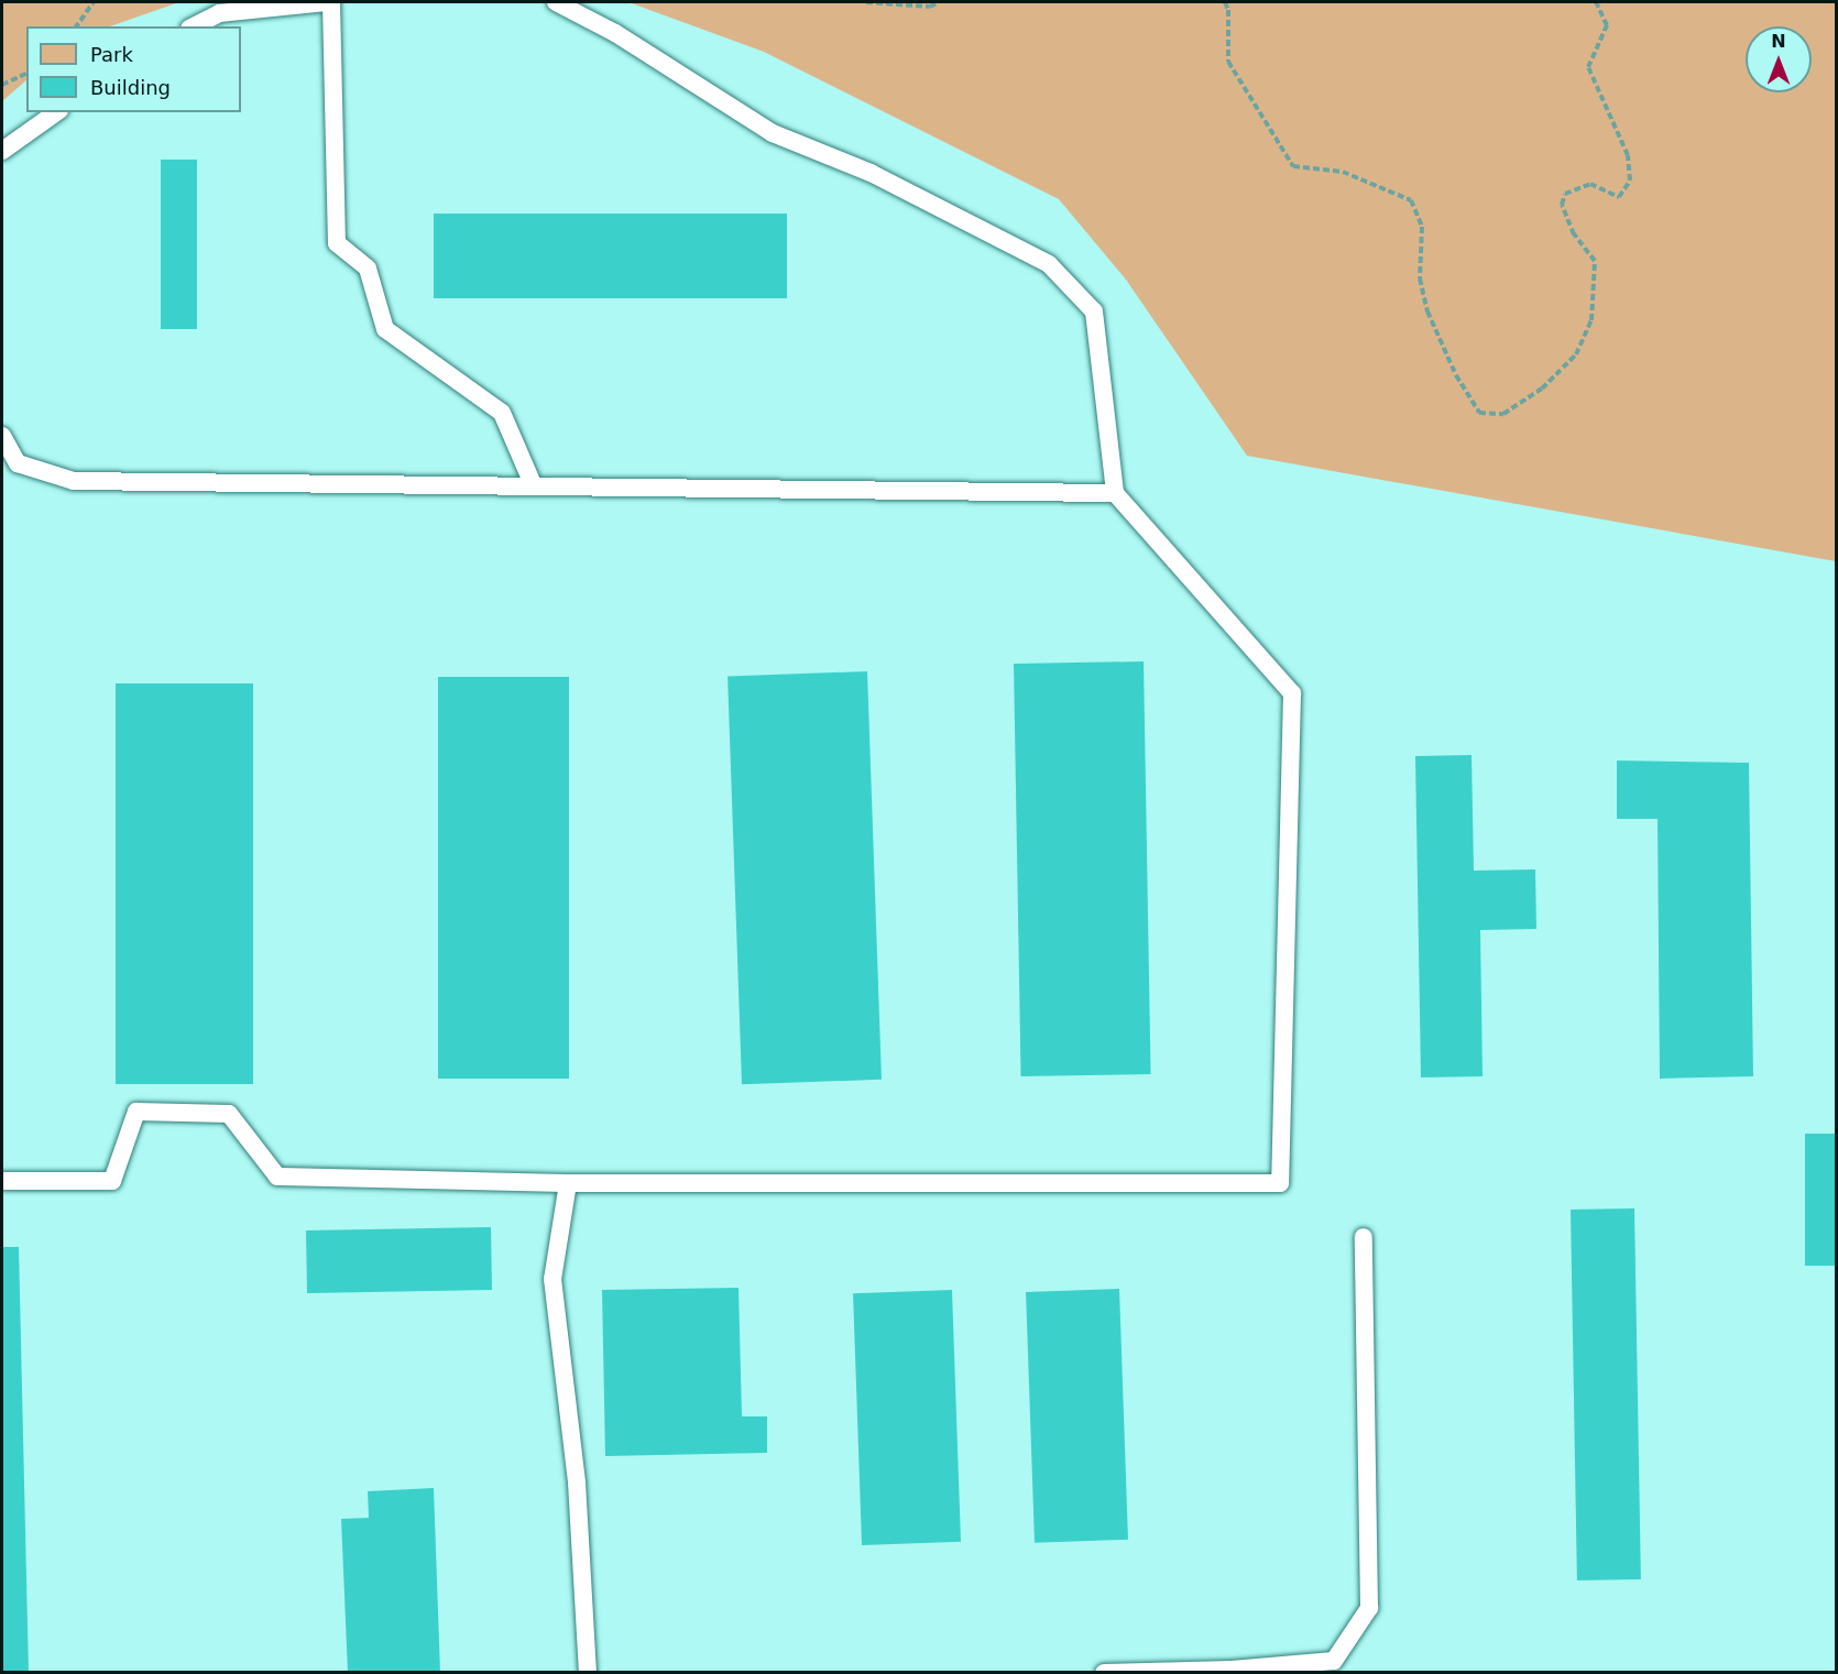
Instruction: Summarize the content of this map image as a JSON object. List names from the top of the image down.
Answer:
{
  "legend": ["Park", "Building"],
  "north": "top"
}
